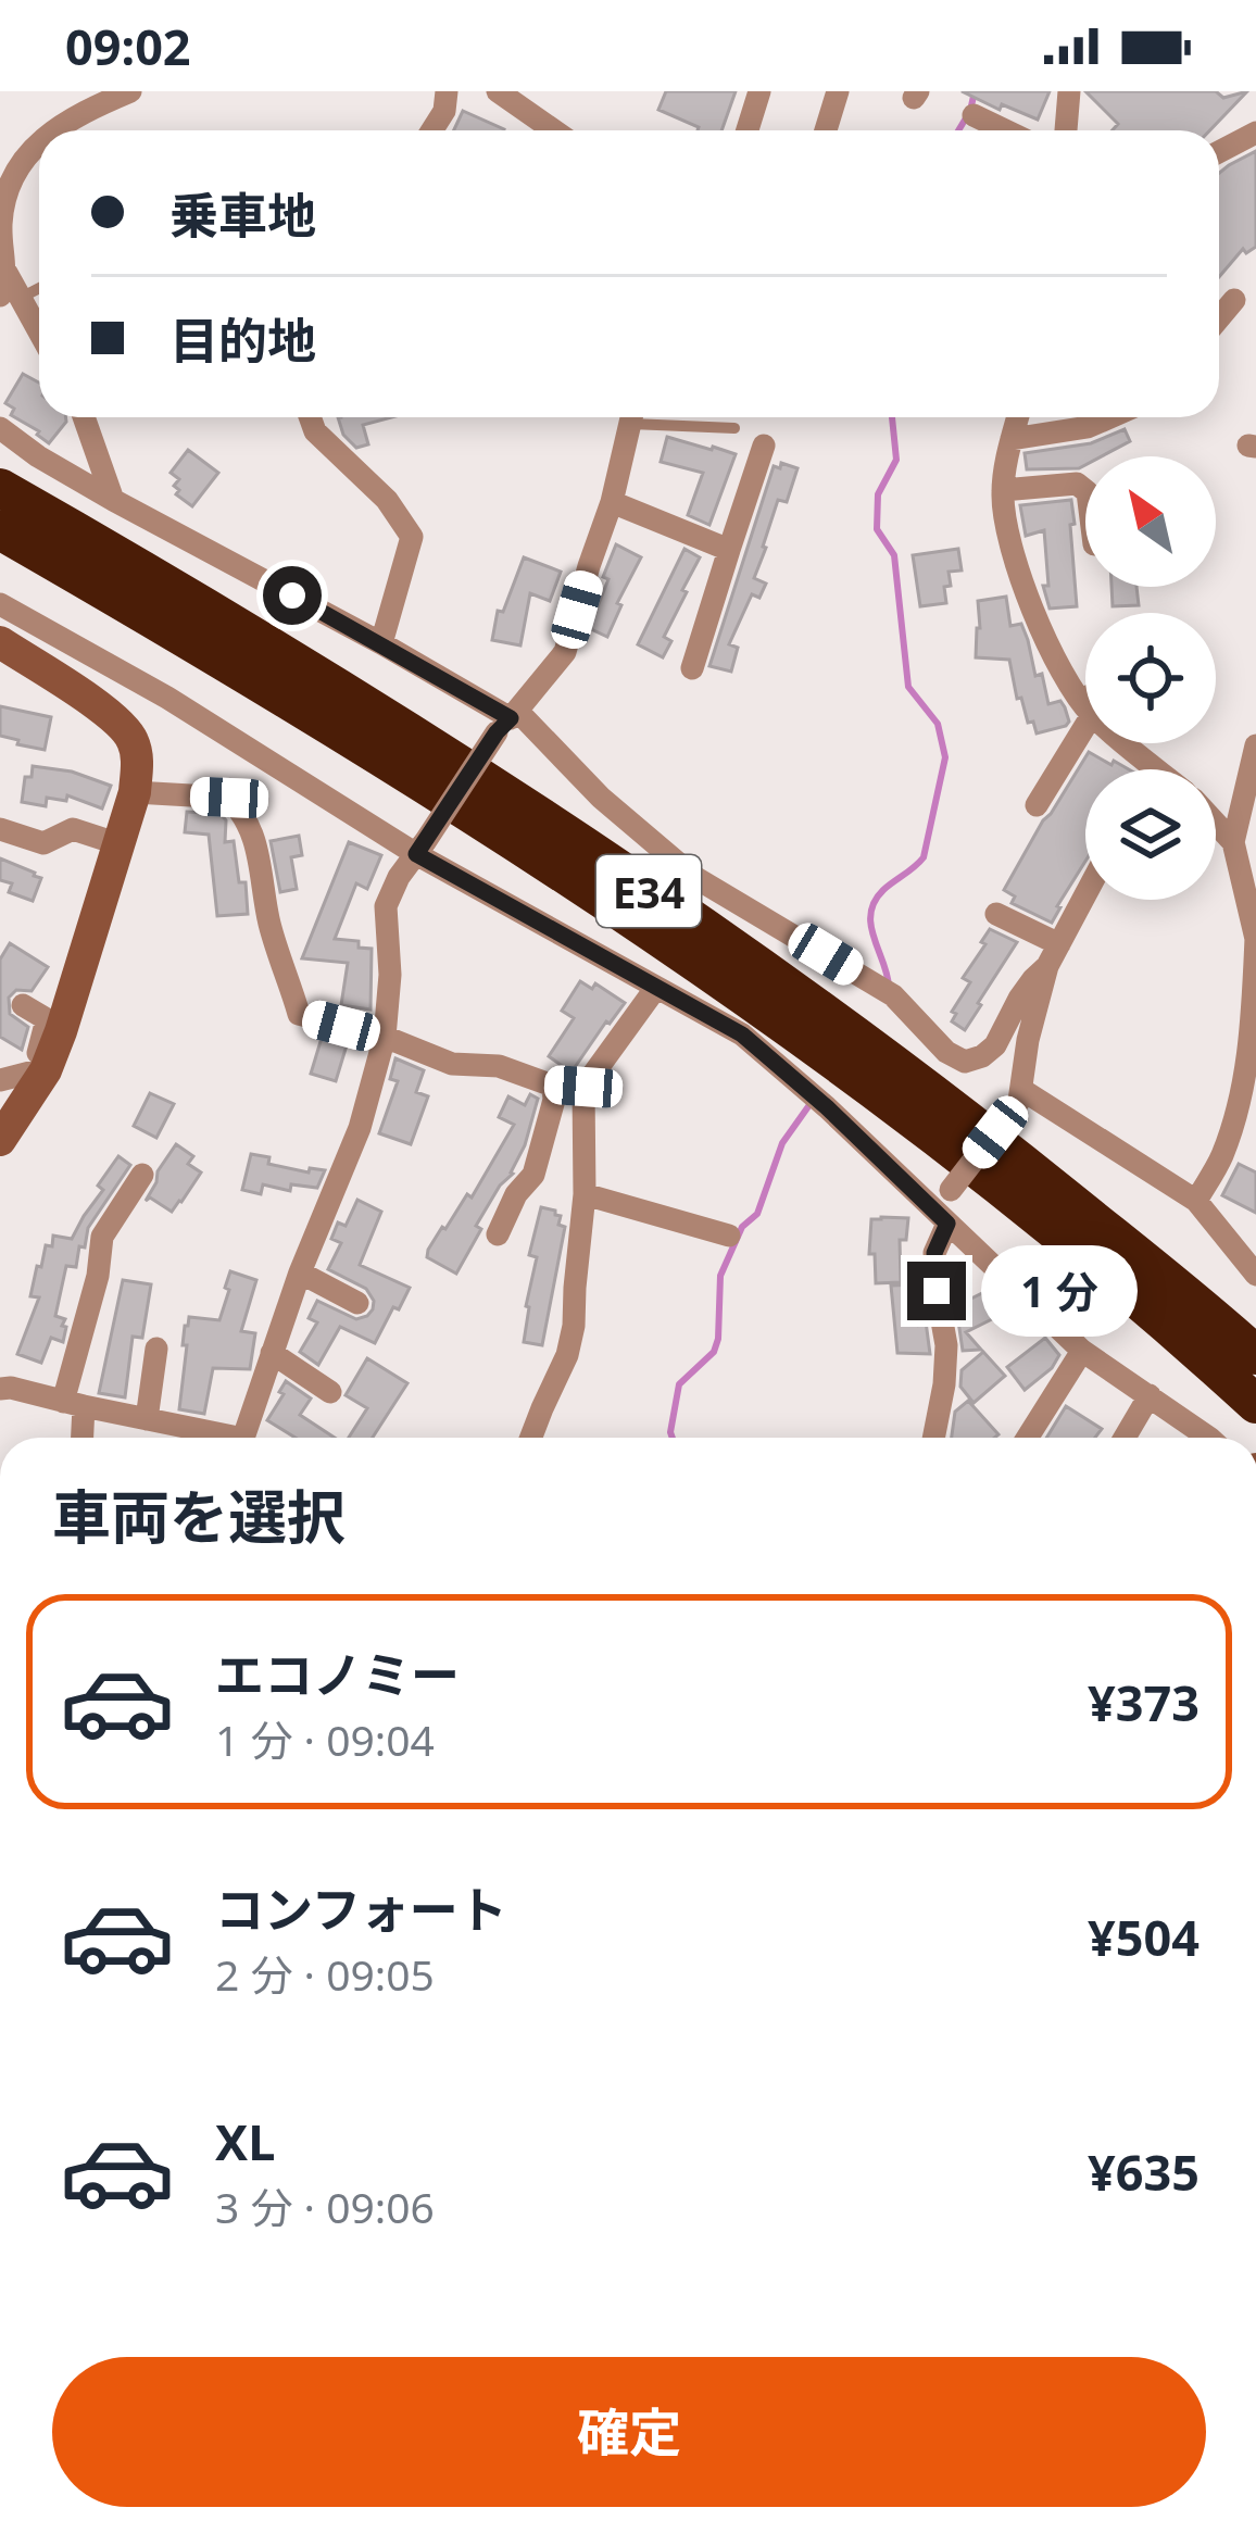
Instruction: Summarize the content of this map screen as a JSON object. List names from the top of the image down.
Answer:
{
  "streets": {
    "highway": ["E34"]
  },
  "north": "top left",
  "page": {
    "status": "09:02",
    "banner": ["乗車地", "目的地"],
    "bubble": "1 分",
    "heading": "車両を選択",
    "list": [
      {
        "name": "エコノミー",
        "note": "1 分 · 09:04",
        "value": "¥373"
      },
      {
        "name": "コンフォート",
        "note": "2 分 · 09:05",
        "value": "¥504"
      },
      {
        "name": "XL",
        "note": "3 分 · 09:06",
        "value": "¥635"
      }
    ],
    "buttons": "確定"
  }
}
